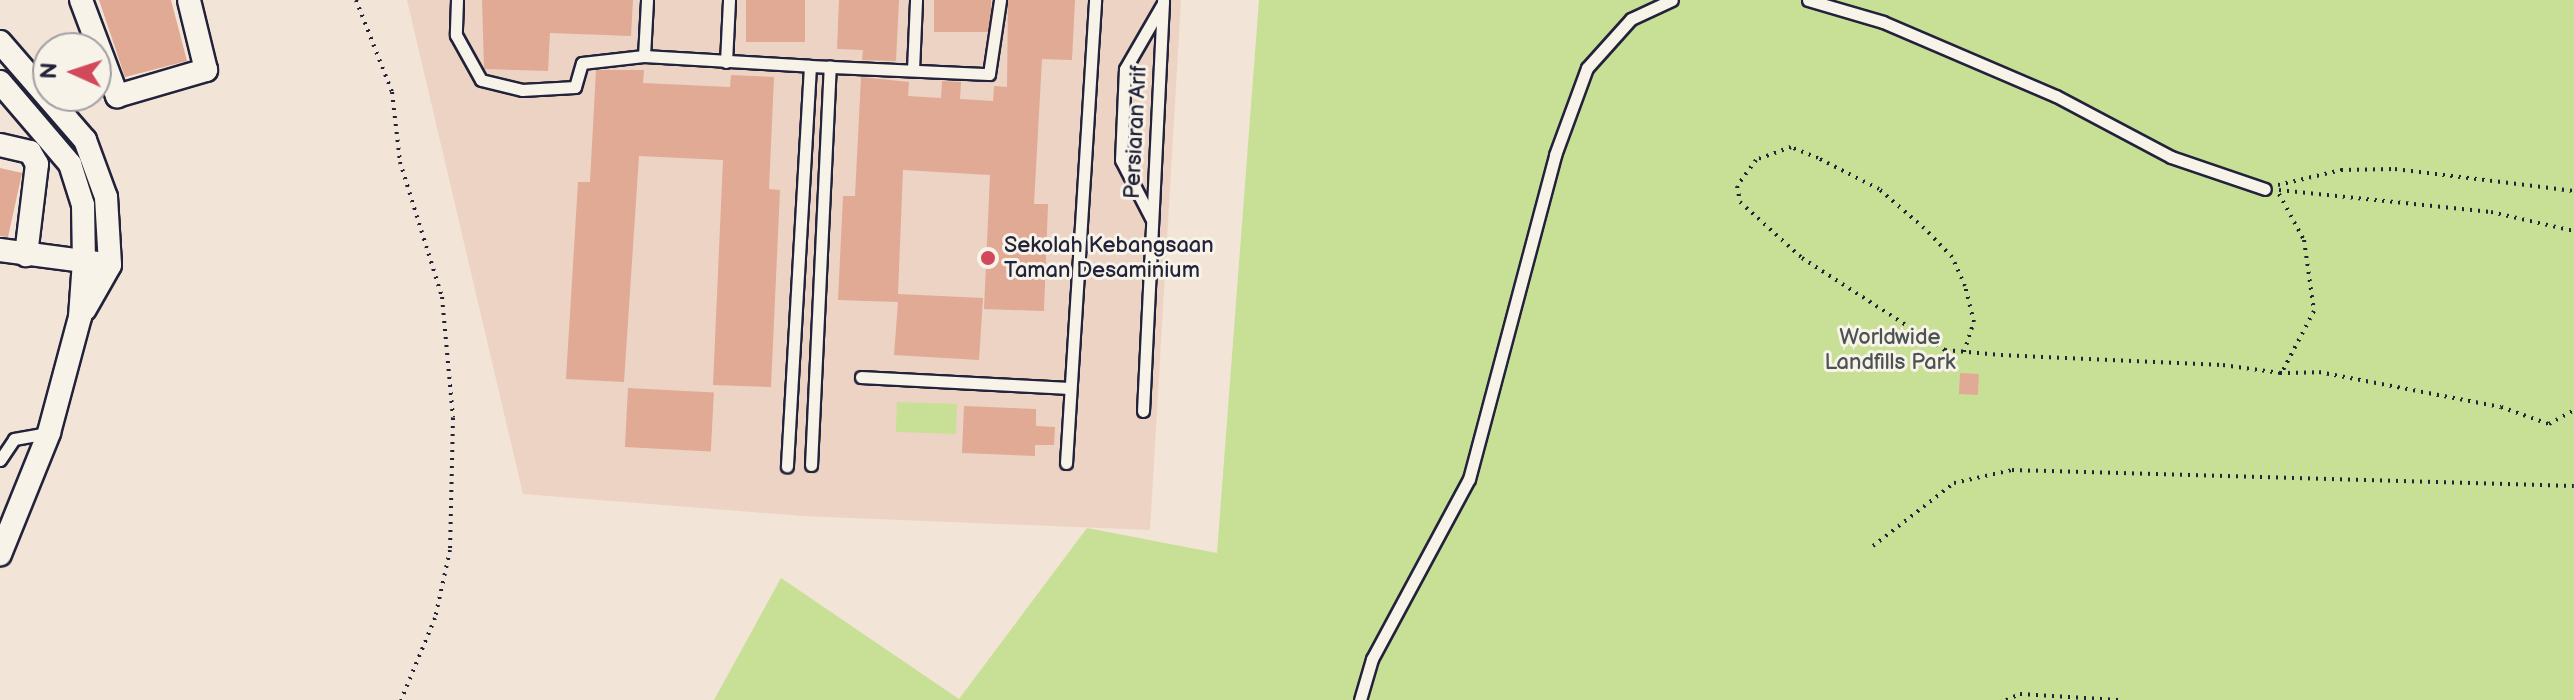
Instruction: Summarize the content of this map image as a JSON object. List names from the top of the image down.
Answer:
{
  "streets": {
    "lane": ["Persiaran Arif"]
  },
  "parks": ["Worldwide Landfills Park"],
  "places": ["Sekolah Kebangsaan Taman Desaminium"],
  "north": "left"
}
